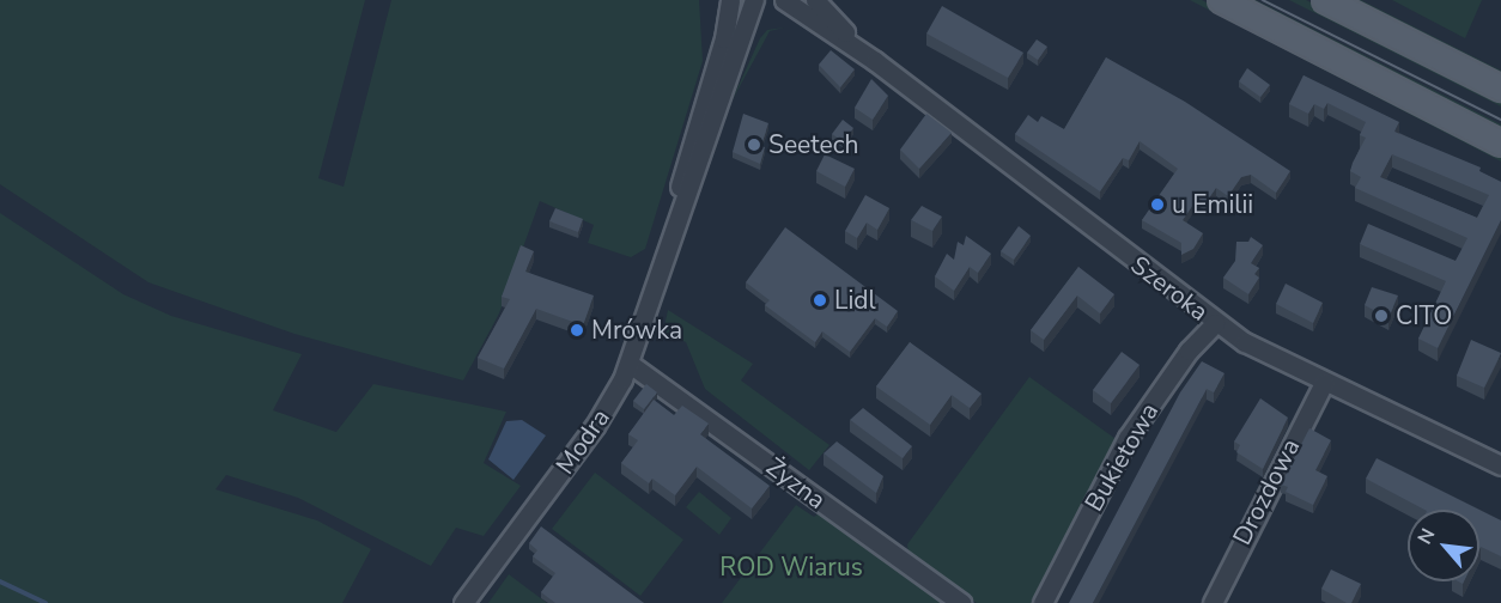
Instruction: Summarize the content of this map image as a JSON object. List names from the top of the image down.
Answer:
{
  "streets": {
    "street": [
      "Szeroka",
      "Modra",
      "Bukietowa",
      "Żyzna",
      "Drozdowa"
    ]
  },
  "crossings": [
    ["Szeroka", "Bukietowa"],
    ["Szeroka", "Drozdowa"],
    ["Modra", "Żyzna"]
  ],
  "parks": ["ROD Wiarus"],
  "places": [
    "Seetech",
    "u Emilii",
    "Lidl",
    "CITO",
    "Mrówka"
  ],
  "north": "top left"
}
